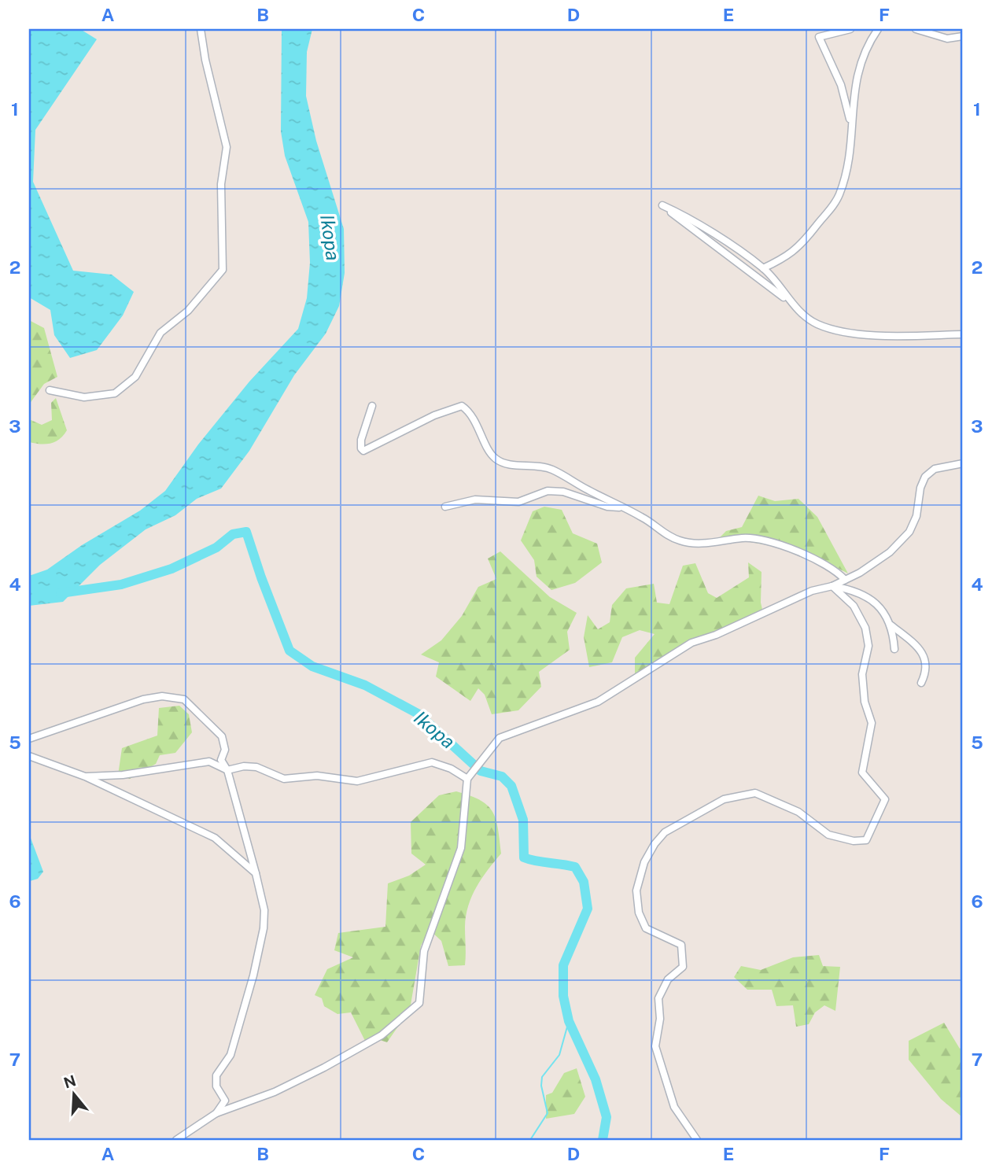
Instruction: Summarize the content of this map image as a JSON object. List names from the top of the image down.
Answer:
{
  "water": ["Ikopa"],
  "north": "top",
  "grid": {
    "columns": [
      "A",
      "B",
      "C",
      "D",
      "E",
      "F"
    ],
    "rows": [
      "1",
      "2",
      "3",
      "4",
      "5",
      "6",
      "7"
    ]
  }
}
